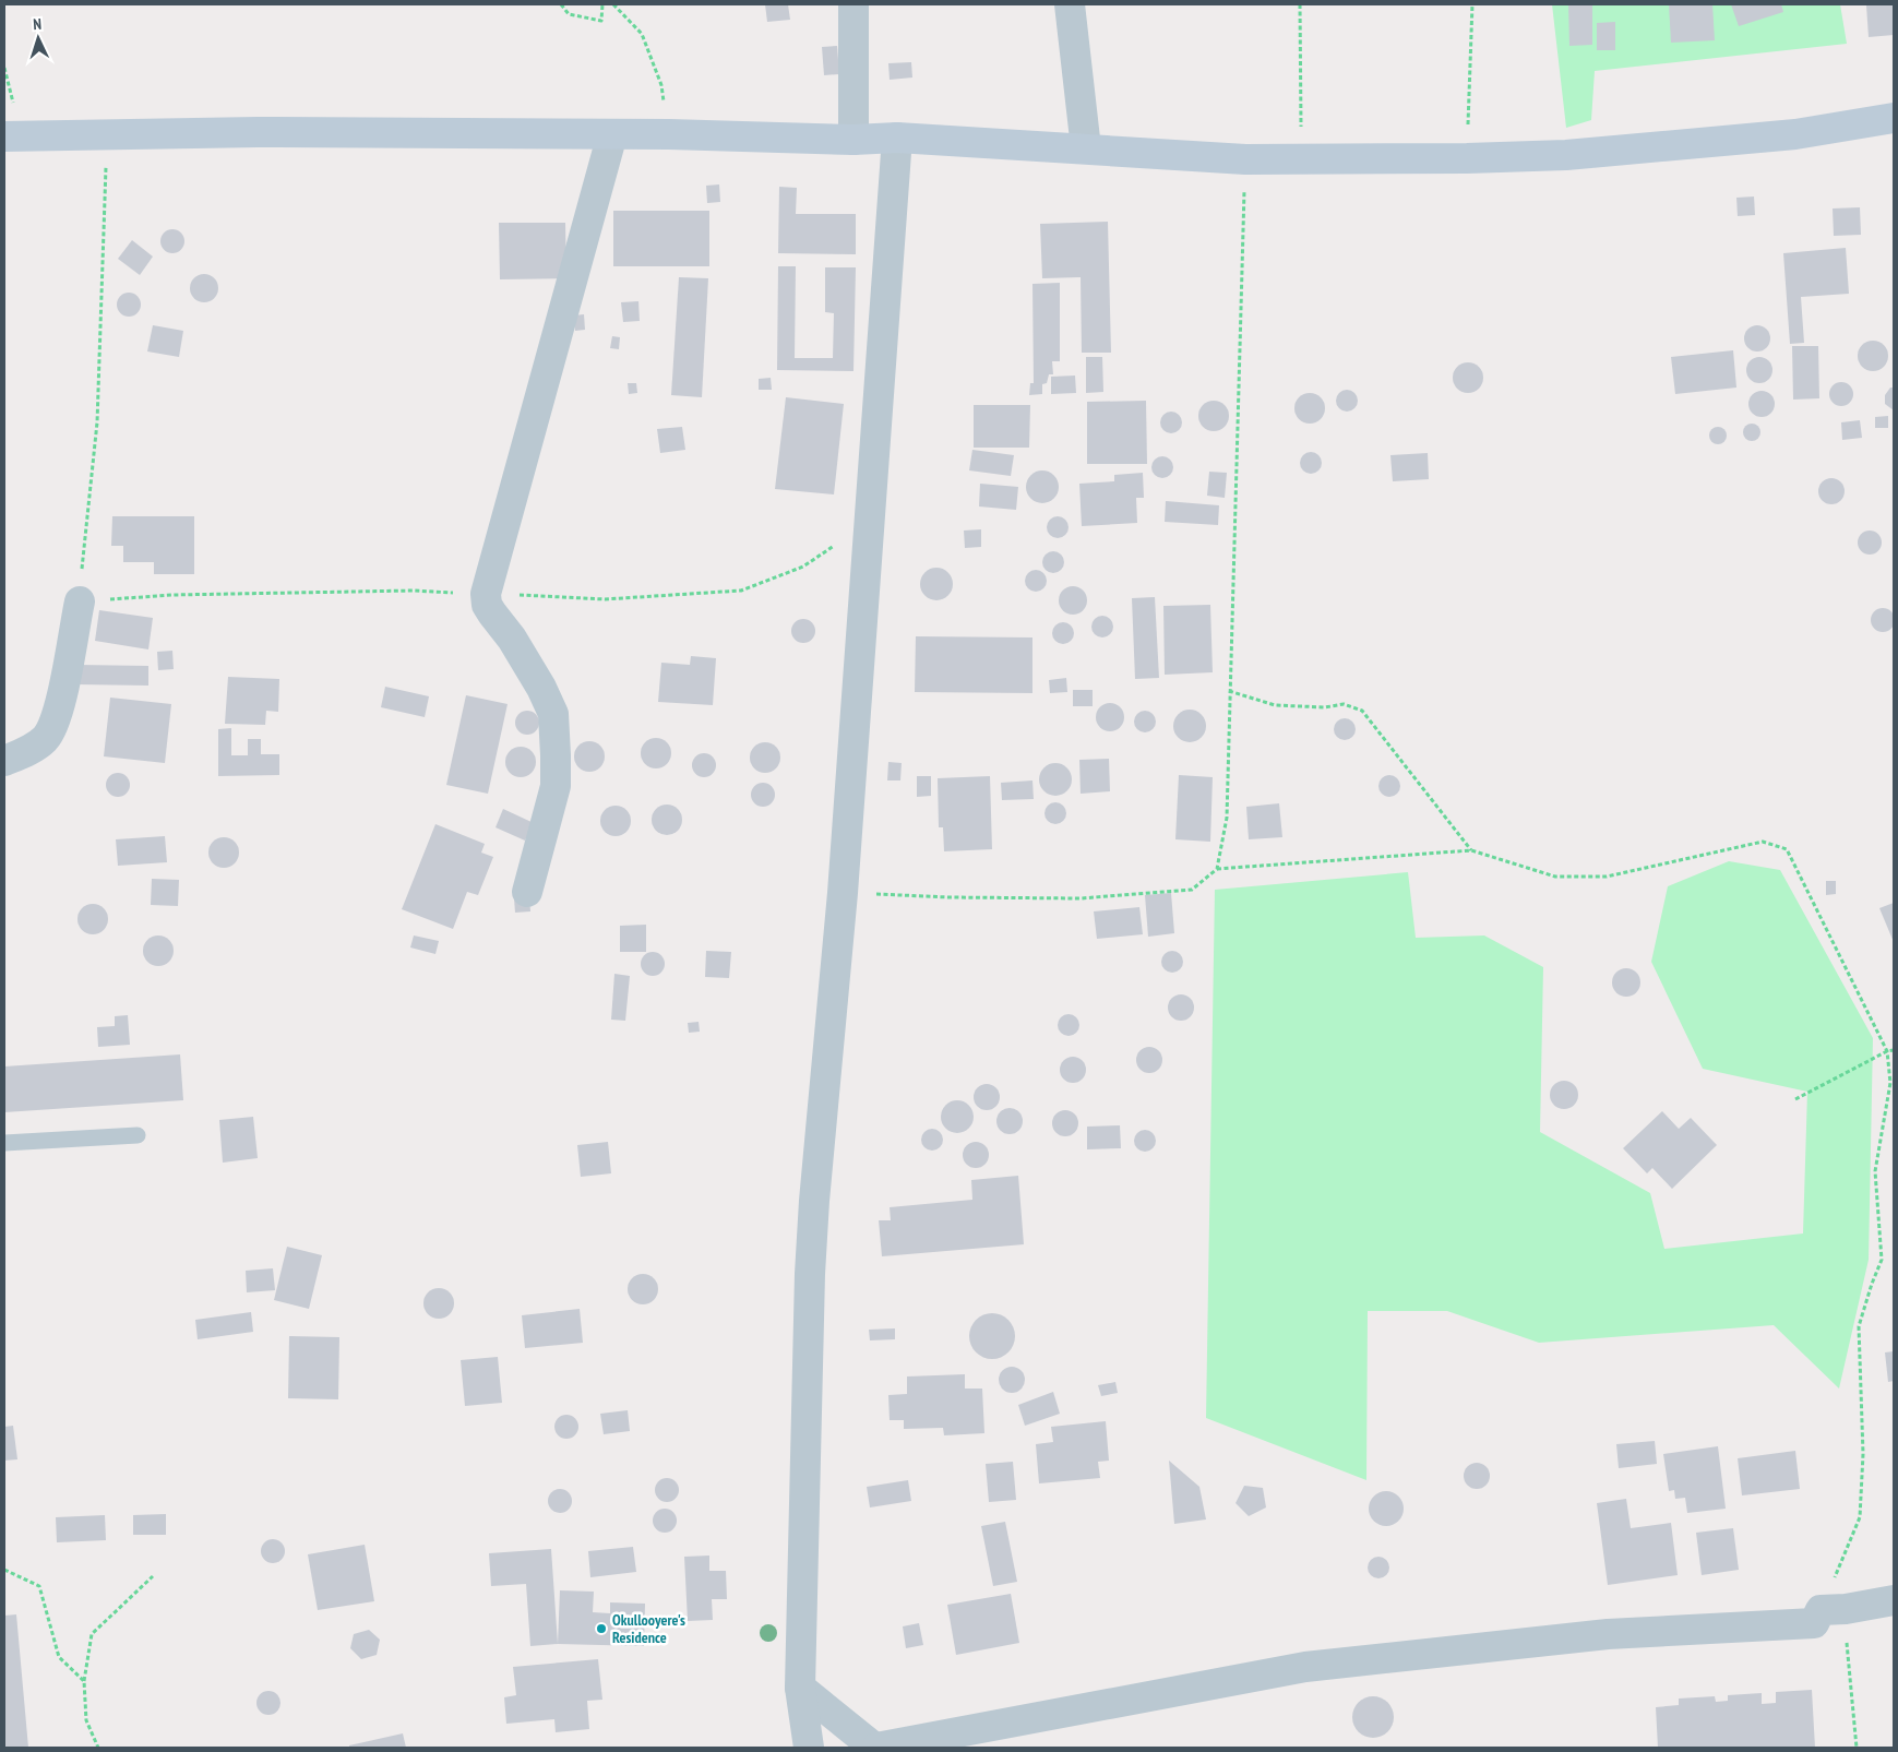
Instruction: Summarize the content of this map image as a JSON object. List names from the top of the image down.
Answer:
{
  "places": ["Okullooyere's Residence"],
  "north": "top"
}
